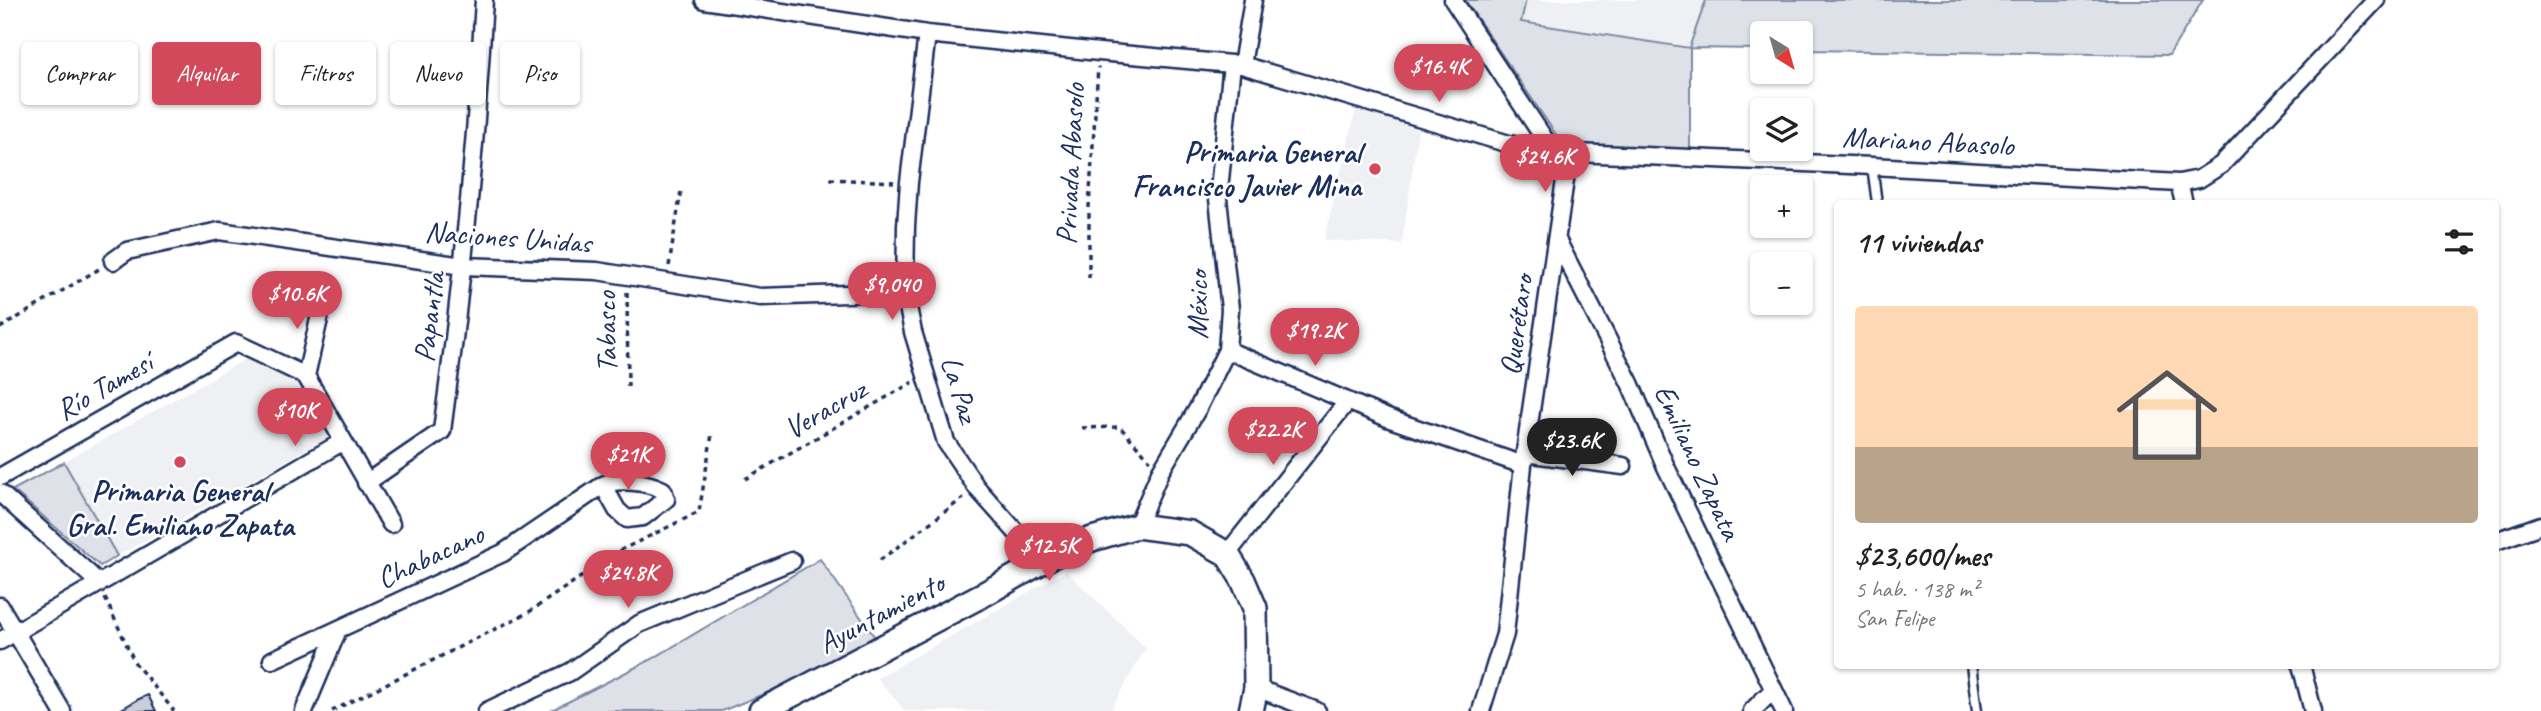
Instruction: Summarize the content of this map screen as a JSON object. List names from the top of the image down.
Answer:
{
  "streets": {
    "street": [
      "Mariano Abasolo",
      "Naciones Unidas",
      "México",
      "Papantla",
      "Querétaro",
      "Río Tamesí",
      "La Paz",
      "Emiliano Zapata",
      "Chabacano",
      "Ayuntamiento"
    ],
    "path": ["Privada Abasolo", "Tabasco", "Veracruz"]
  },
  "crossings": [
    ["Mariano Abasolo", "Privada Abasolo"],
    ["Mariano Abasolo", "México"],
    ["Mariano Abasolo", "Querétaro"],
    ["Mariano Abasolo", "La Paz"],
    ["Naciones Unidas", "Papantla"],
    ["Naciones Unidas", "Tabasco"],
    ["Naciones Unidas", "La Paz"],
    ["México", "Ayuntamiento"],
    ["Querétaro", "Emiliano Zapata"],
    ["La Paz", "Veracruz"],
    ["La Paz", "Ayuntamiento"]
  ],
  "places": ["Primaria General Francisco Javier Mina", "Primaria General Gral. Emiliano Zapata"],
  "north": "bottom right",
  "page": {
    "map_buttons": ["+", "−"],
    "chip": [
      "Comprar",
      "Alquilar",
      "Filtros",
      "Nuevo",
      "Piso"
    ],
    "price": [
      "$16.4K",
      "$24.6K",
      "$9,040",
      "$10.6K",
      "$19.2K",
      "$10K",
      "$22.2K",
      "$23.6K",
      "$21K",
      "$12.5K",
      "$24.8K"
    ],
    "heading": "11 viviendas",
    "list": [
      {
        "name": "$23,600/mes",
        "note": "5 hab. · 138 m² · San Felipe"
      }
    ]
  }
}
